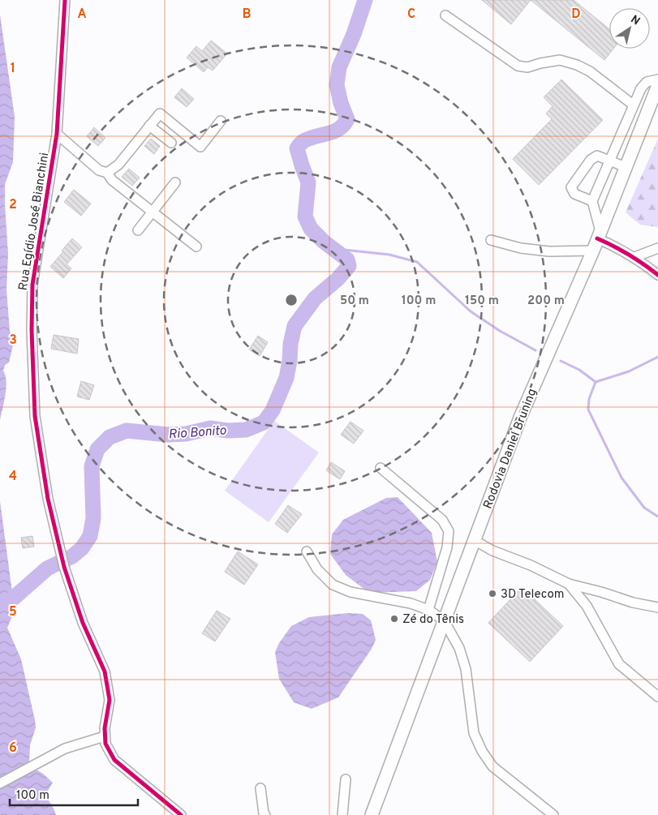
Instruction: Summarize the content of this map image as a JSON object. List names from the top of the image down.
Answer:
{
  "streets": {
    "main road": ["Rodovia Daniel Bruning"],
    "street": ["Rua Egídio José Bianchini"]
  },
  "water": ["Rio Bonito"],
  "places": ["3D Telecom", "Zé do Tênis"],
  "scale_bar": "100 m",
  "north": "top right",
  "grid": {
    "columns": [
      "A",
      "B",
      "C",
      "D"
    ],
    "rows": [
      "1",
      "2",
      "3",
      "4",
      "5",
      "6"
    ]
  },
  "rings": [
    "50 m",
    "100 m",
    "150 m",
    "200 m"
  ]
}
